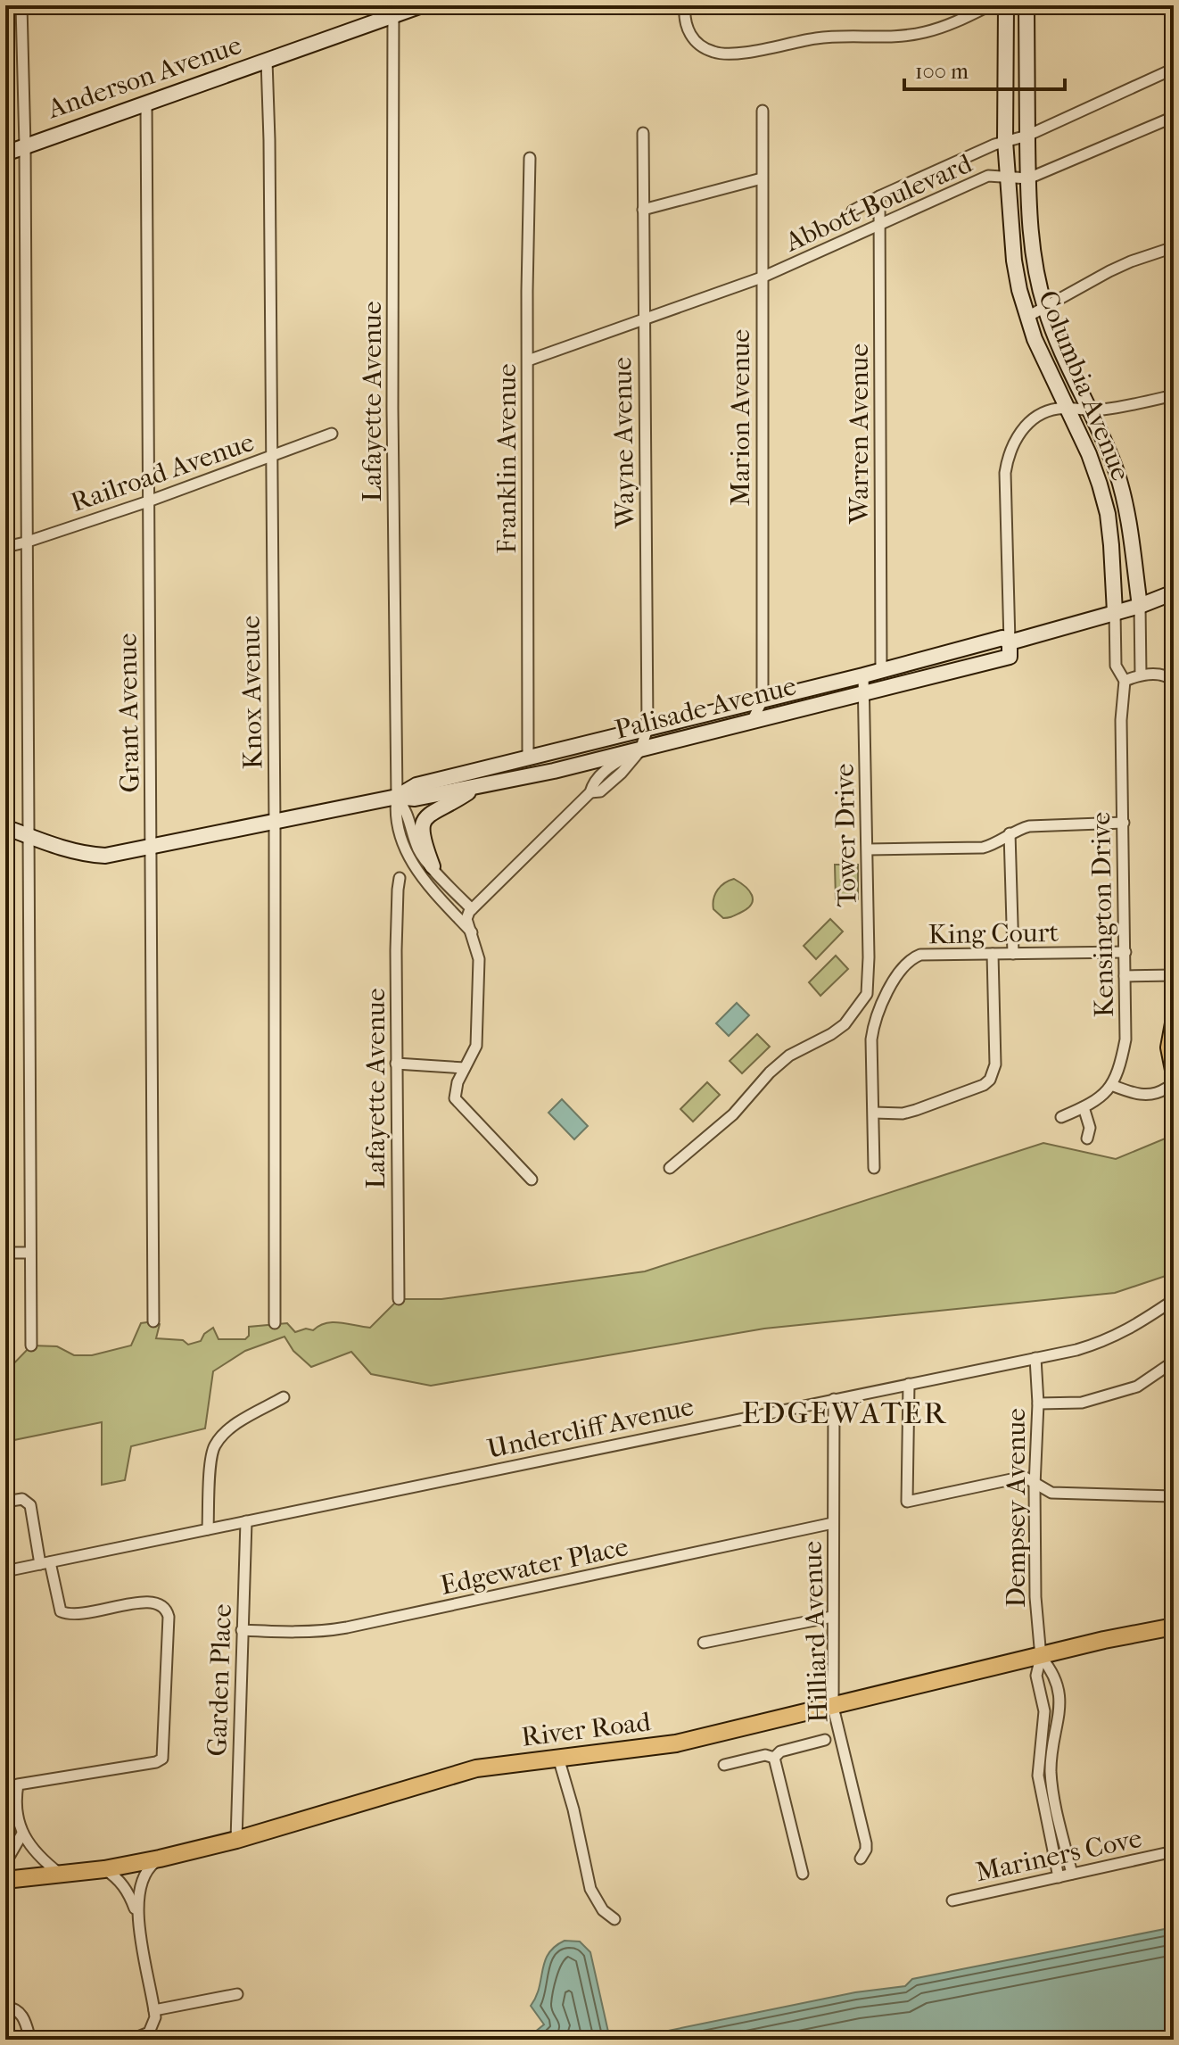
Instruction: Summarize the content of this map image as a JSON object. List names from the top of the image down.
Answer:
{
  "streets": {
    "main road": [
      "Anderson Avenue",
      "Columbia Avenue",
      "Palisade Avenue",
      "River Road"
    ],
    "street": [
      "Abbott Boulevard",
      "Lafayette Avenue",
      "Marion Avenue",
      "Warren Avenue",
      "Wayne Avenue",
      "Franklin Avenue",
      "Railroad Avenue",
      "Knox Avenue",
      "Grant Avenue",
      "Tower Drive",
      "Kensington Drive",
      "King Court",
      "Undercliff Avenue",
      "Dempsey Avenue",
      "Edgewater Place",
      "Hilliard Avenue",
      "Garden Place",
      "Mariners Cove"
    ]
  },
  "crossings": [
    ["Anderson Avenue", "Lafayette Avenue"],
    ["Anderson Avenue", "Knox Avenue"],
    ["Anderson Avenue", "Grant Avenue"],
    ["Abbott Boulevard", "Columbia Avenue"],
    ["Abbott Boulevard", "Marion Avenue"],
    ["Abbott Boulevard", "Warren Avenue"],
    ["Columbia Avenue", "Palisade Avenue"],
    ["Columbia Avenue", "Kensington Drive"],
    ["Lafayette Avenue", "Palisade Avenue"],
    ["Marion Avenue", "Palisade Avenue"],
    ["Warren Avenue", "Palisade Avenue"],
    ["Wayne Avenue", "Palisade Avenue"],
    ["Franklin Avenue", "Palisade Avenue"],
    ["Railroad Avenue", "Knox Avenue"],
    ["Railroad Avenue", "Grant Avenue"],
    ["Knox Avenue", "Palisade Avenue"],
    ["Palisade Avenue", "Grant Avenue"],
    ["Palisade Avenue", "Tower Drive"],
    ["Palisade Avenue", "Kensington Drive"],
    ["Kensington Drive", "King Court"],
    ["Undercliff Avenue", "Dempsey Avenue"],
    ["Undercliff Avenue", "Hilliard Avenue"],
    ["Undercliff Avenue", "Garden Place"],
    ["Dempsey Avenue", "River Road"],
    ["Edgewater Place", "Hilliard Avenue"],
    ["Edgewater Place", "Garden Place"],
    ["Hilliard Avenue", "River Road"],
    ["Garden Place", "River Road"]
  ],
  "districts": ["EDGEWATER"],
  "scale_bar": "100 m"
}
